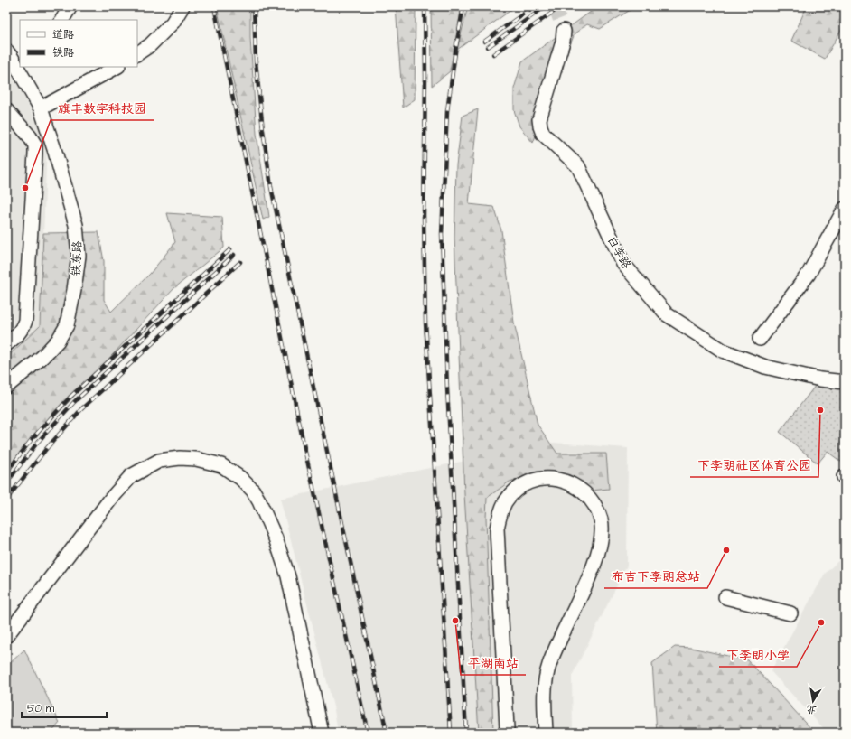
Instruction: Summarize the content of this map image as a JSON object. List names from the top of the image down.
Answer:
{
  "streets": {
    "street": ["白李路", "铁东路"]
  },
  "places": [
    "旗丰数字科技园",
    "下李朗社区体育公园",
    "布吉下李朗总站",
    "平湖南站",
    "下李朗小学"
  ],
  "legend": ["道路", "铁路"],
  "scale_bar": "50 m",
  "north": "bottom"
}
